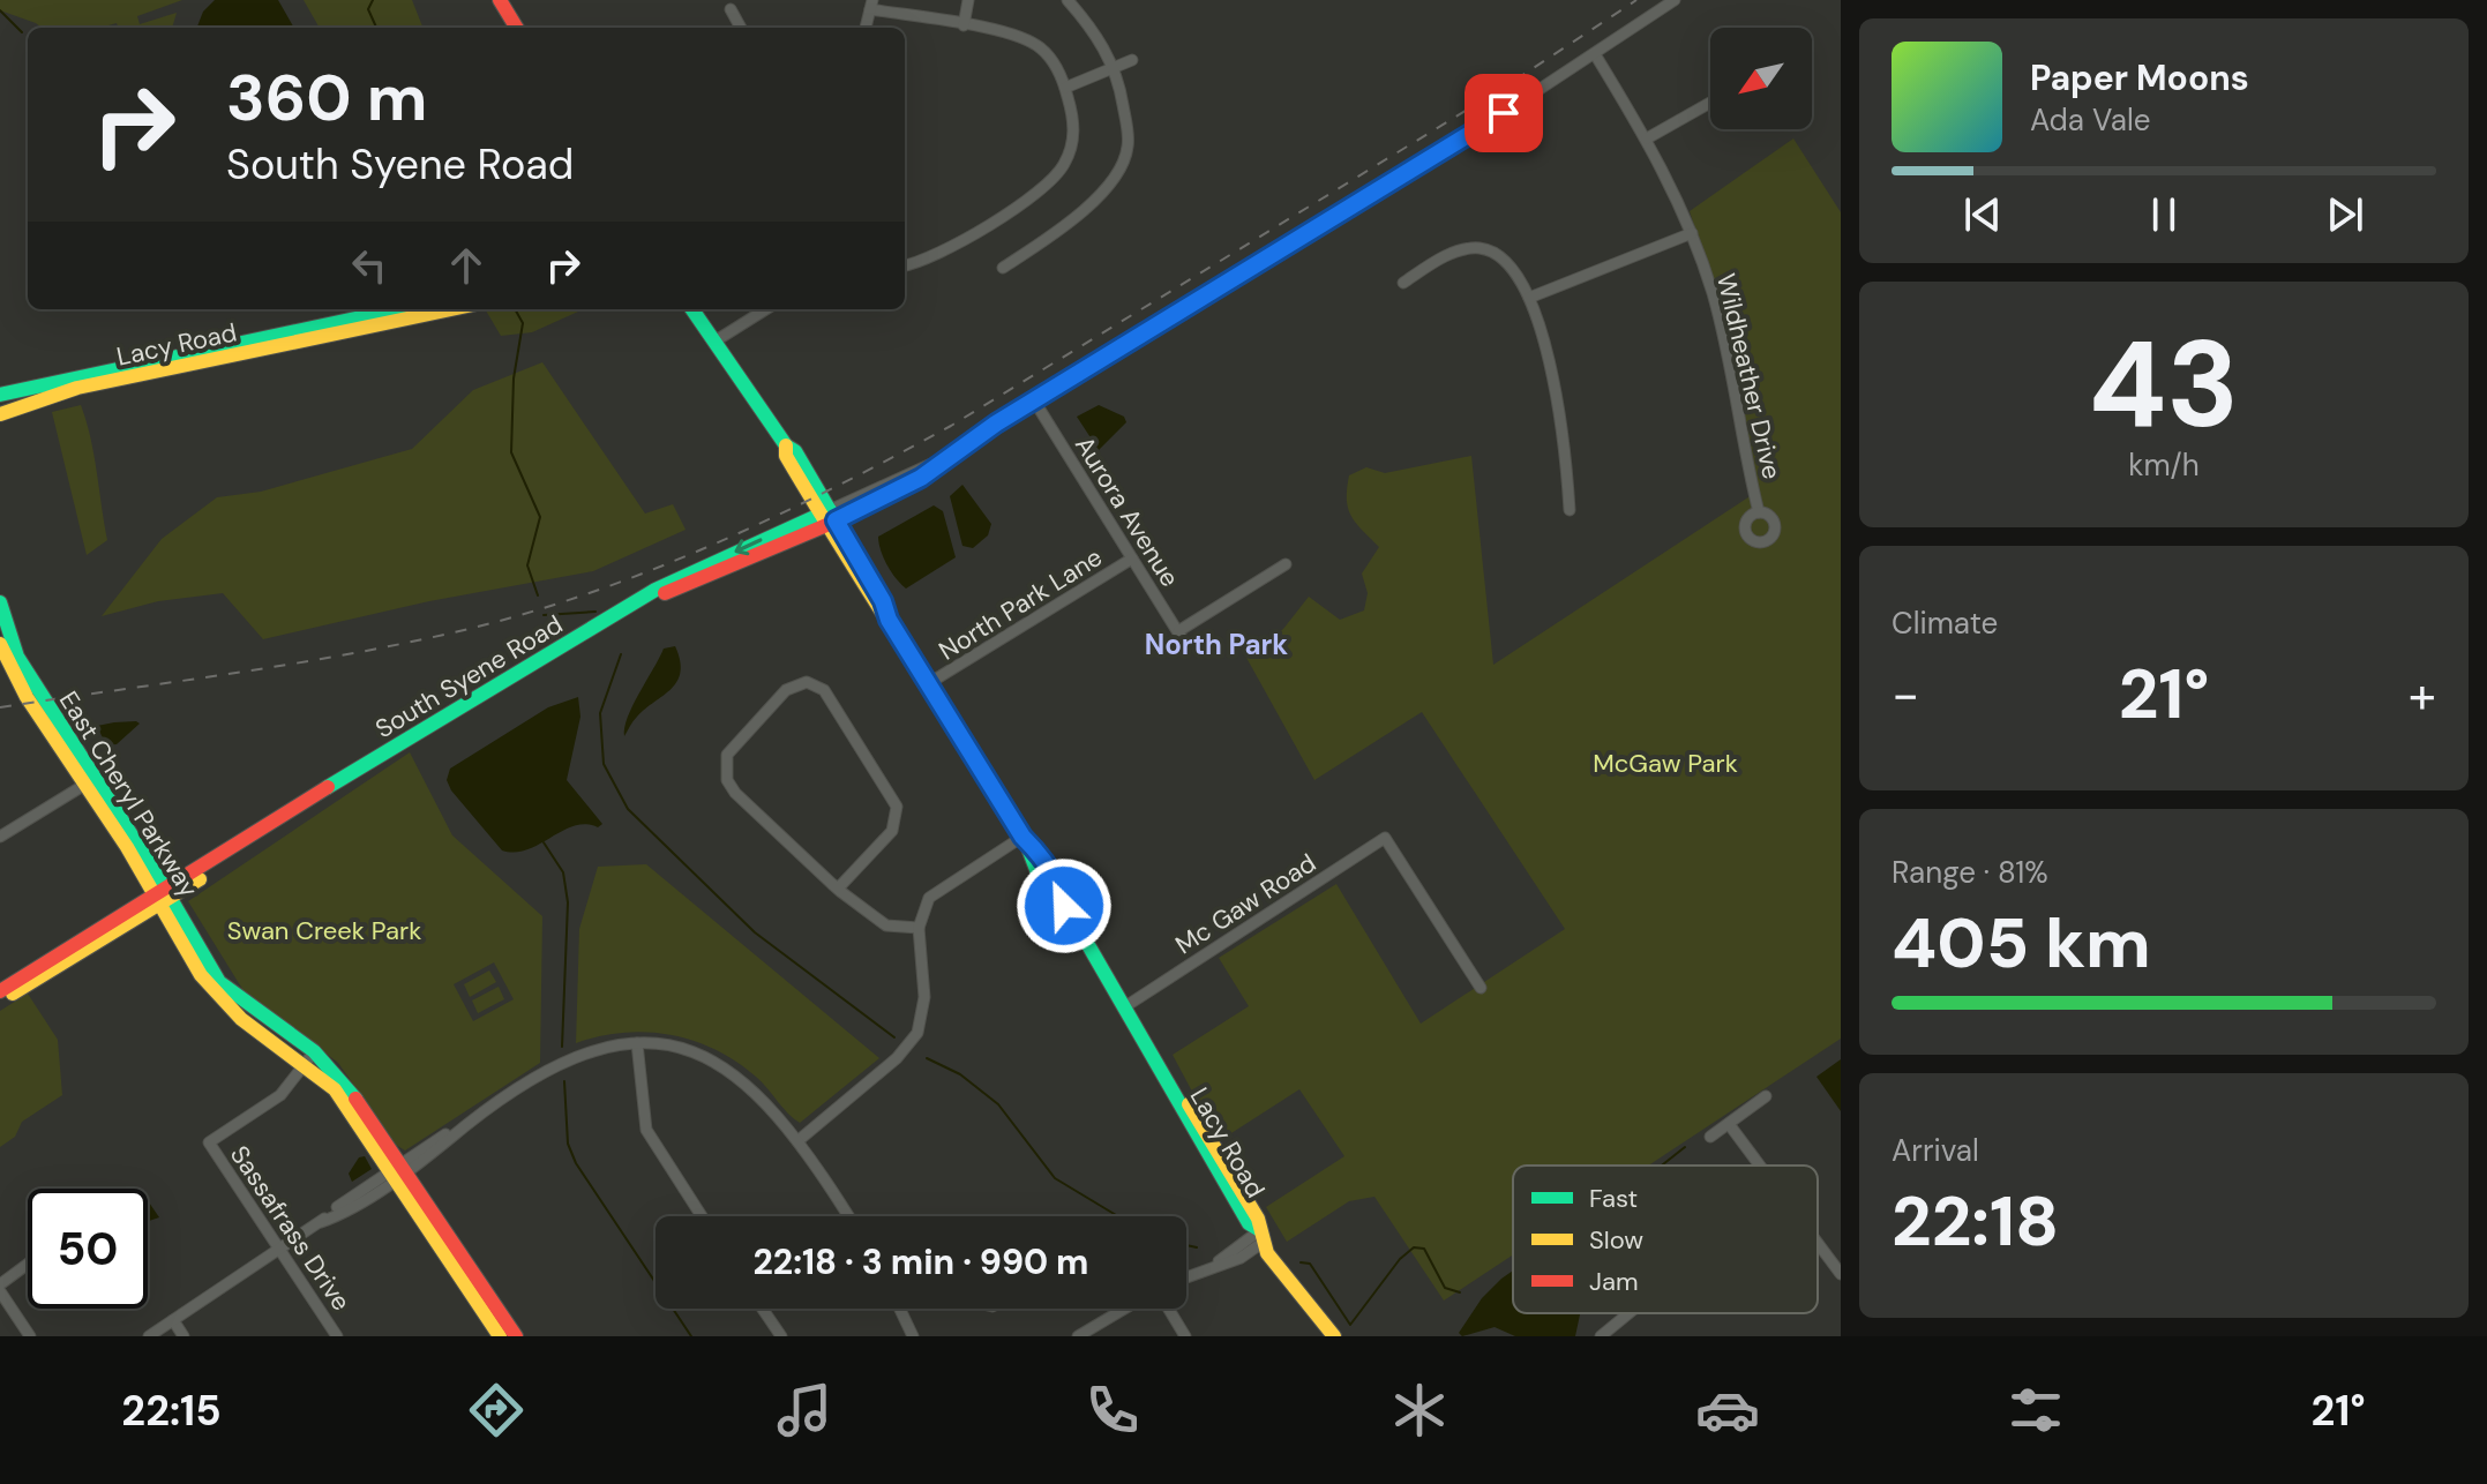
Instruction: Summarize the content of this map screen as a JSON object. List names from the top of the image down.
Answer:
{
  "streets": {
    "street": [
      "Lacy Road",
      "Wildheather Drive",
      "Aurora Avenue",
      "North Park Lane",
      "South Syene Road",
      "East Cheryl Parkway",
      "Mc Gaw Road",
      "Sassafrass Drive"
    ]
  },
  "crossings": [
    ["Lacy Road", "North Park Lane"],
    ["Lacy Road", "South Syene Road"],
    ["Lacy Road", "Mc Gaw Road"],
    ["Wildheather Drive", "South Syene Road"],
    ["Aurora Avenue", "North Park Lane"],
    ["Aurora Avenue", "South Syene Road"],
    ["South Syene Road", "East Cheryl Parkway"],
    ["East Cheryl Parkway", "Sassafrass Drive"]
  ],
  "districts": ["North Park"],
  "parks": ["McGaw Park", "Swan Creek Park"],
  "legend": ["Fast", "Slow", "Jam"],
  "north": "bottom left",
  "page": {
    "turn": ["360 m", "South Syene Road"],
    "song": ["Paper Moons", "Ada Vale"],
    "tile": [
      ["43", "km/h"],
      "Climate",
      ["Range · 81%", "405 km"],
      ["Arrival", "22:18"]
    ],
    "heat": ["−", "21°", "+"],
    "limit": "50",
    "trip": "22:18 · 3 min · 990 m",
    "tabs": ["22:15", "21°"]
  }
}
